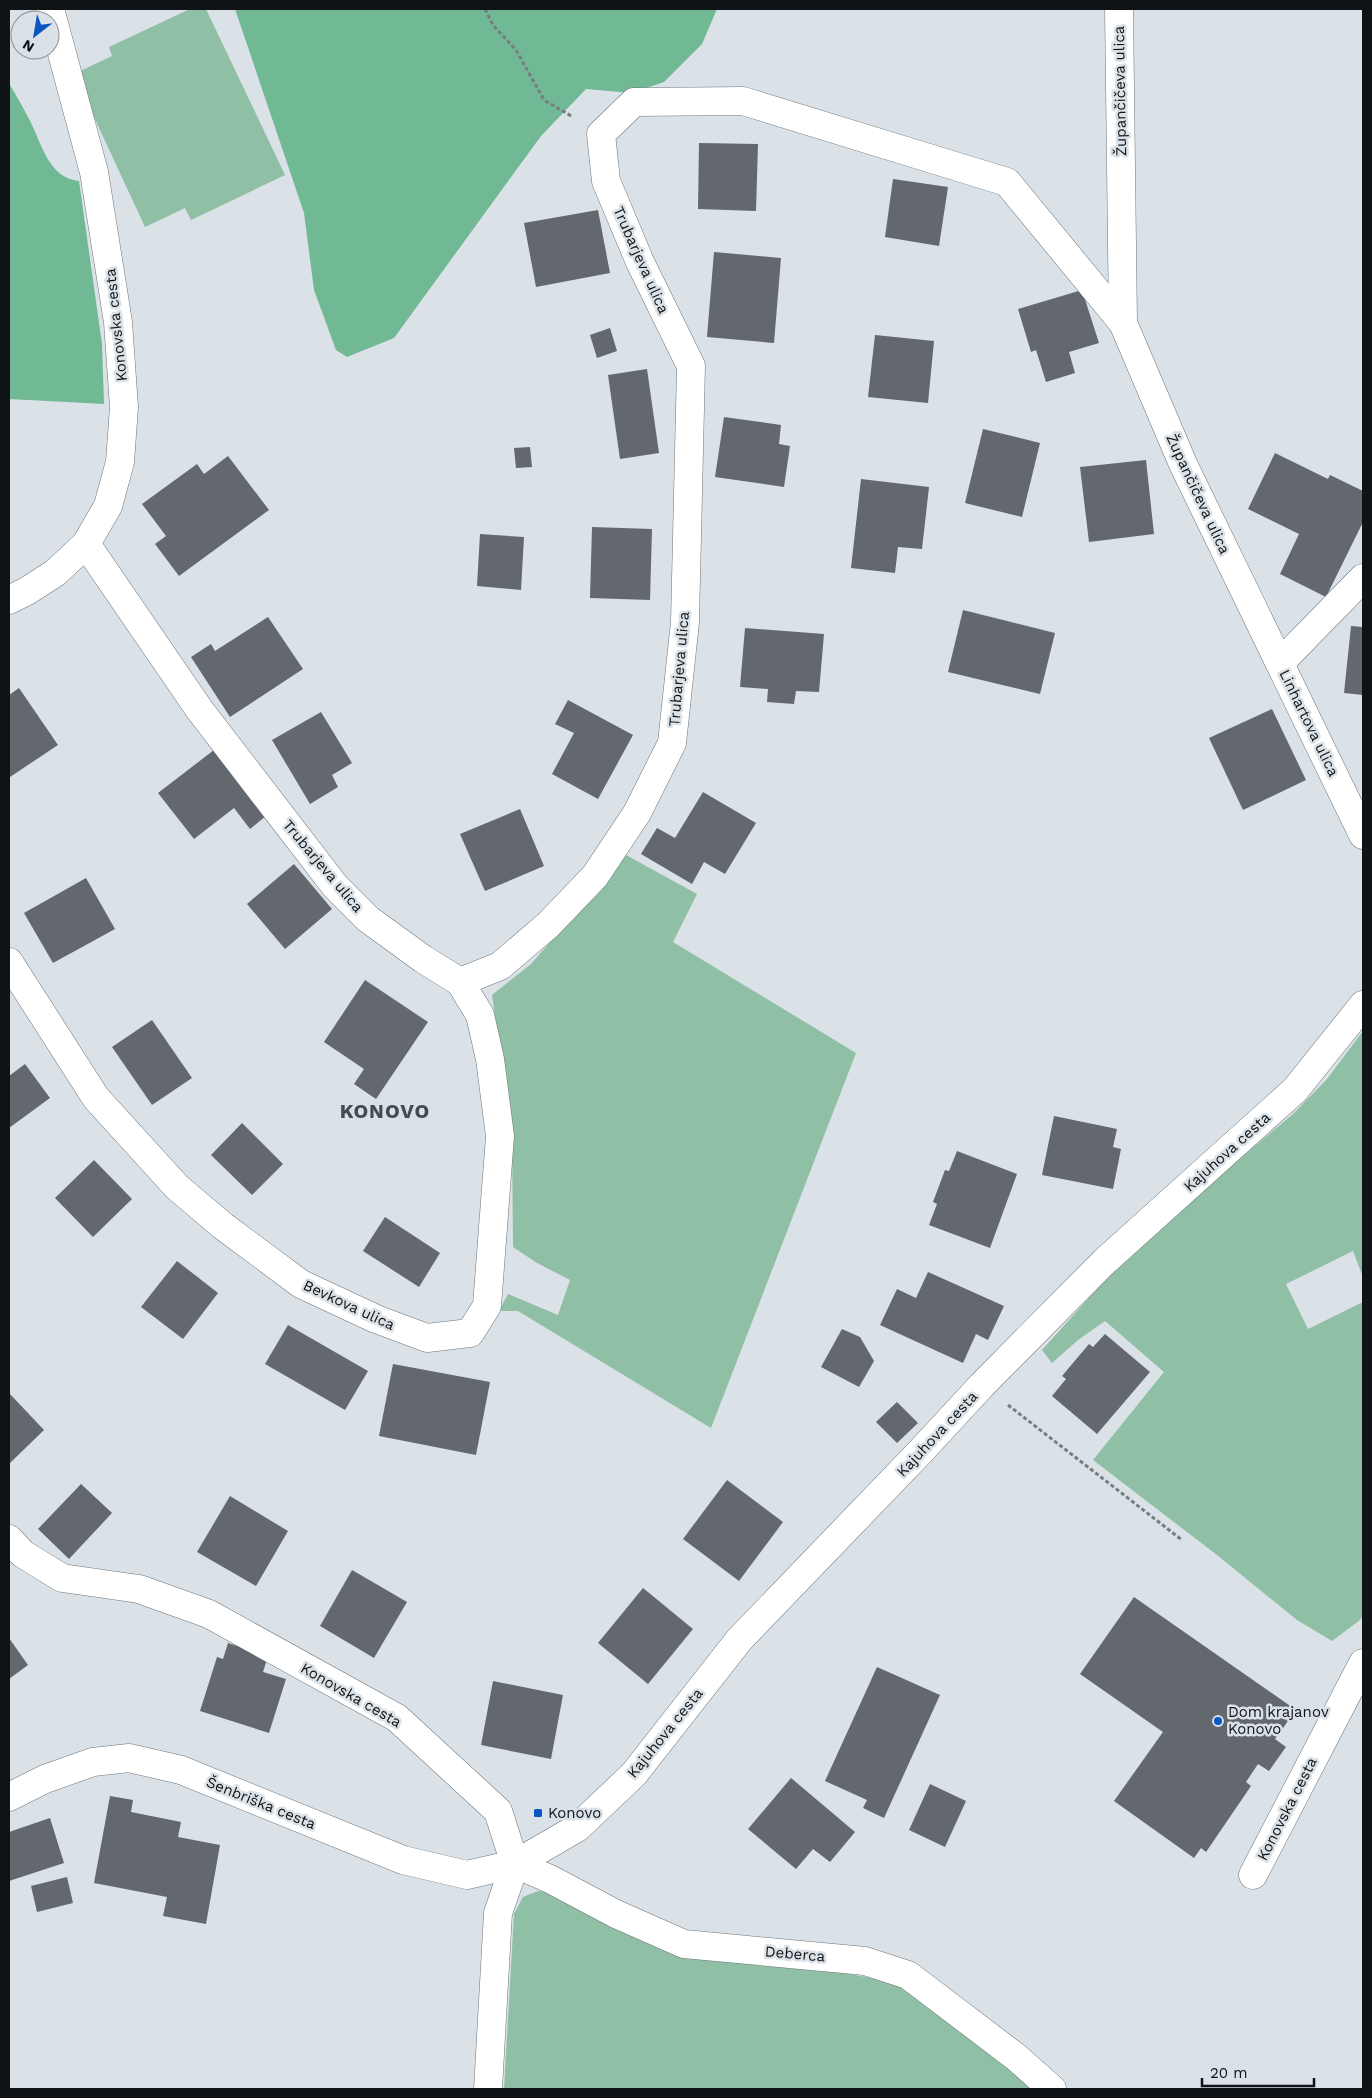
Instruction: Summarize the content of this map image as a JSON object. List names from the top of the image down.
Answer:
{
  "streets": {
    "street": [
      "Župančičeva ulica",
      "Trubarjeva ulica",
      "Konovska cesta",
      "Linhartova ulica",
      "Kajuhova cesta",
      "Bevkova ulica",
      "Šenbriška cesta",
      "Deberca"
    ]
  },
  "crossings": [
    ["Župančičeva ulica", "Trubarjeva ulica"],
    ["Župančičeva ulica", "Linhartova ulica"],
    ["Trubarjeva ulica", "Konovska cesta"],
    ["Trubarjeva ulica", "Bevkova ulica"],
    ["Konovska cesta", "Kajuhova cesta"],
    ["Konovska cesta", "Šenbriška cesta"],
    ["Konovska cesta", "Deberca"],
    ["Kajuhova cesta", "Šenbriška cesta"],
    ["Kajuhova cesta", "Deberca"],
    ["Šenbriška cesta", "Deberca"]
  ],
  "districts": ["KONOVO"],
  "places": {
    "other": ["Dom krajanov Konovo"],
    "transit": ["Konovo"]
  },
  "scale_bar": "20 m",
  "north": "bottom left"
}
